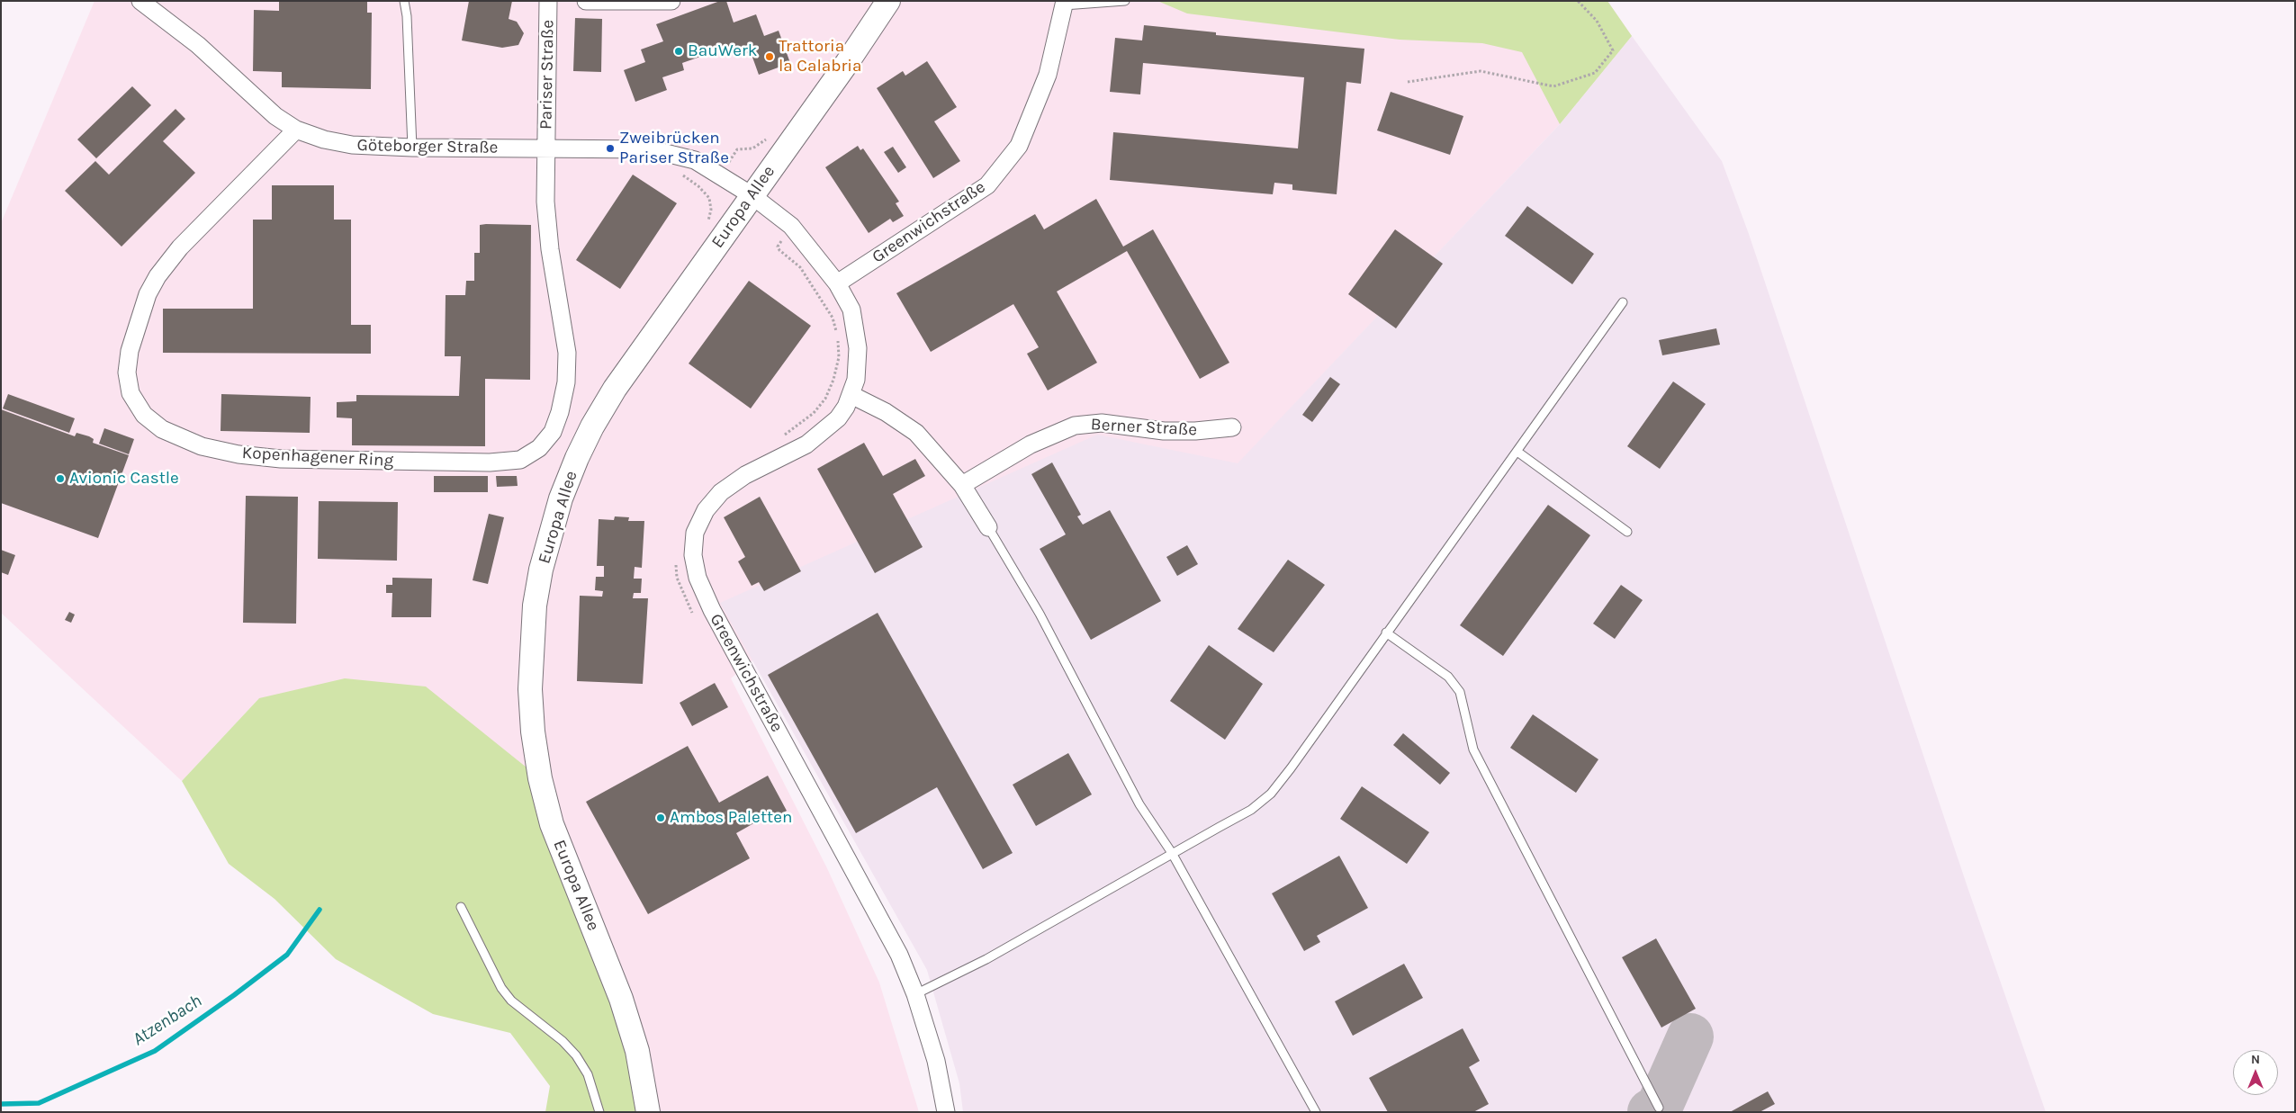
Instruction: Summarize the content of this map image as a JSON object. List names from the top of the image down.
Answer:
{
  "streets": {
    "main road": ["Europa Allee"],
    "street": [
      "Pariser Straße",
      "Göteborger Straße",
      "Greenwichstraße",
      "Berner Straße",
      "Kopenhagener Ring"
    ]
  },
  "crossings": [
    ["Pariser Straße", "Göteborger Straße"],
    ["Pariser Straße", "Kopenhagener Ring"],
    ["Göteborger Straße", "Europa Allee"],
    ["Göteborger Straße", "Greenwichstraße"],
    ["Göteborger Straße", "Kopenhagener Ring"],
    ["Europa Allee", "Greenwichstraße"]
  ],
  "water": ["Atzenbach"],
  "places": [
    "BauWerk",
    "Trattoria la Calabria",
    "Zweibrücken Pariser Straße",
    "Avionic Castle",
    "Ambos Paletten"
  ],
  "north": "top"
}
